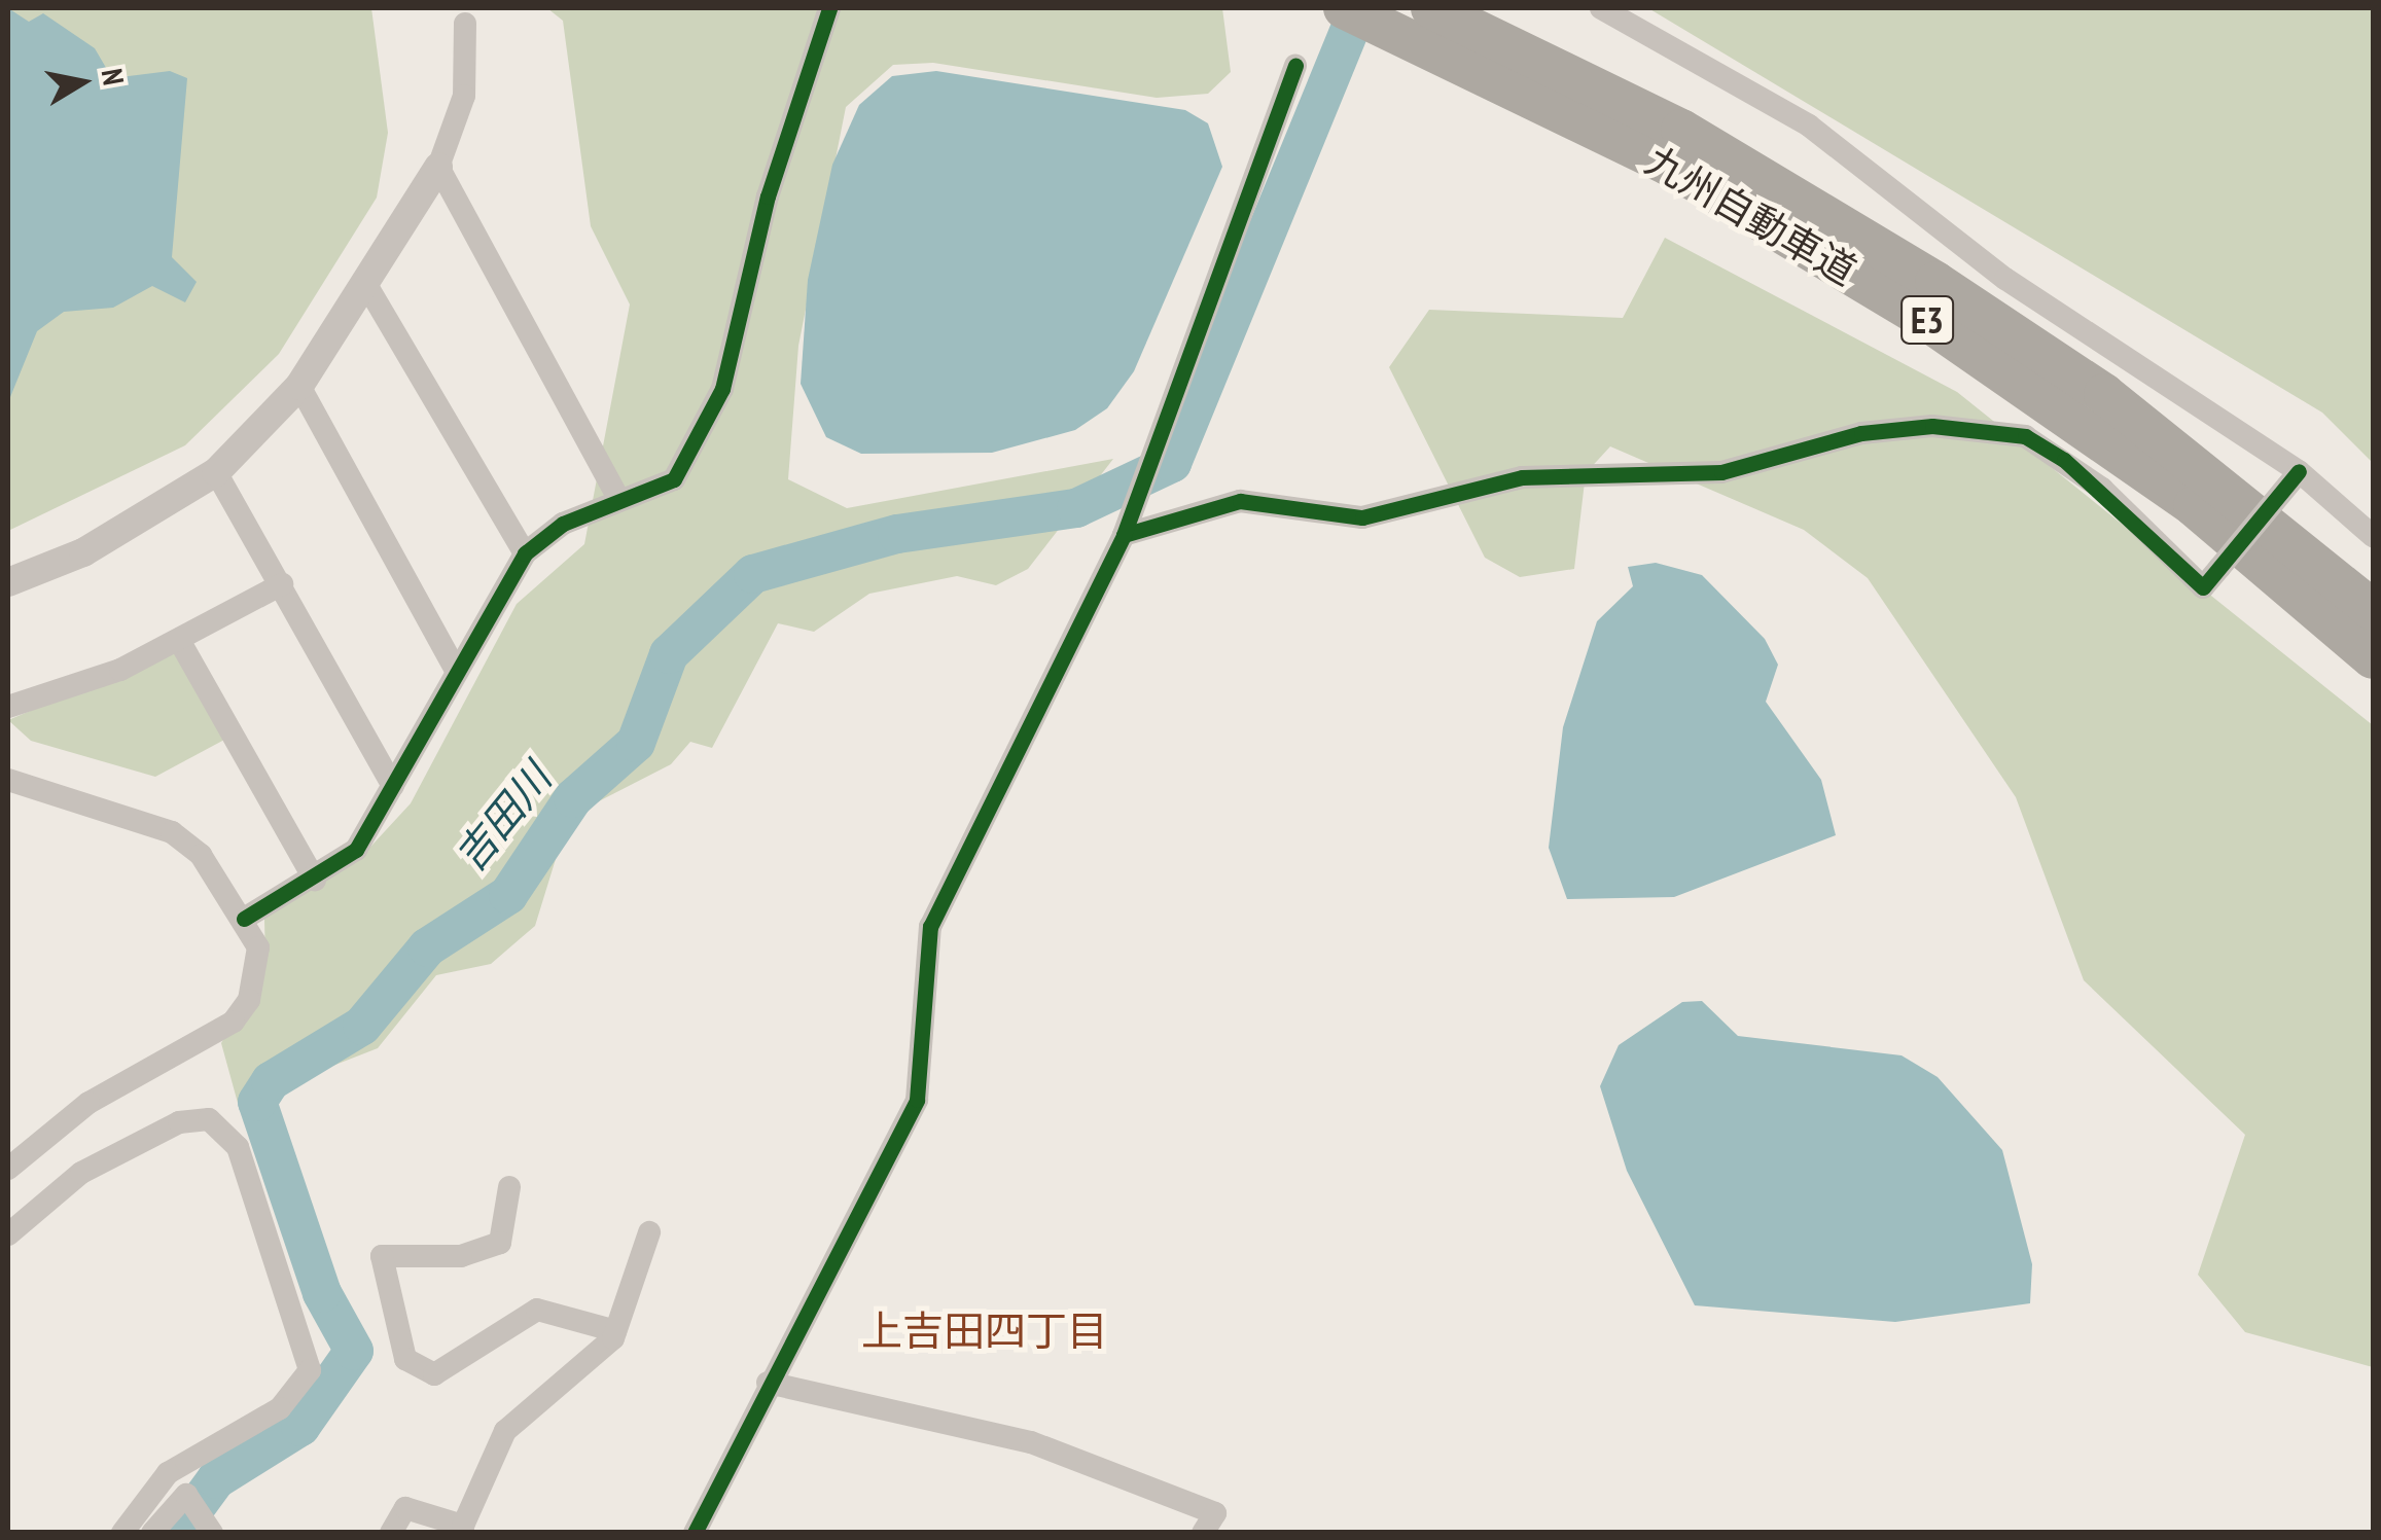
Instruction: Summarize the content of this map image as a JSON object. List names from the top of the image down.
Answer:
{
  "streets": {
    "highway": ["九州自動車道", "E3"]
  },
  "districts": ["上吉田四丁目"],
  "water": ["吉田川"],
  "north": "right"
}
